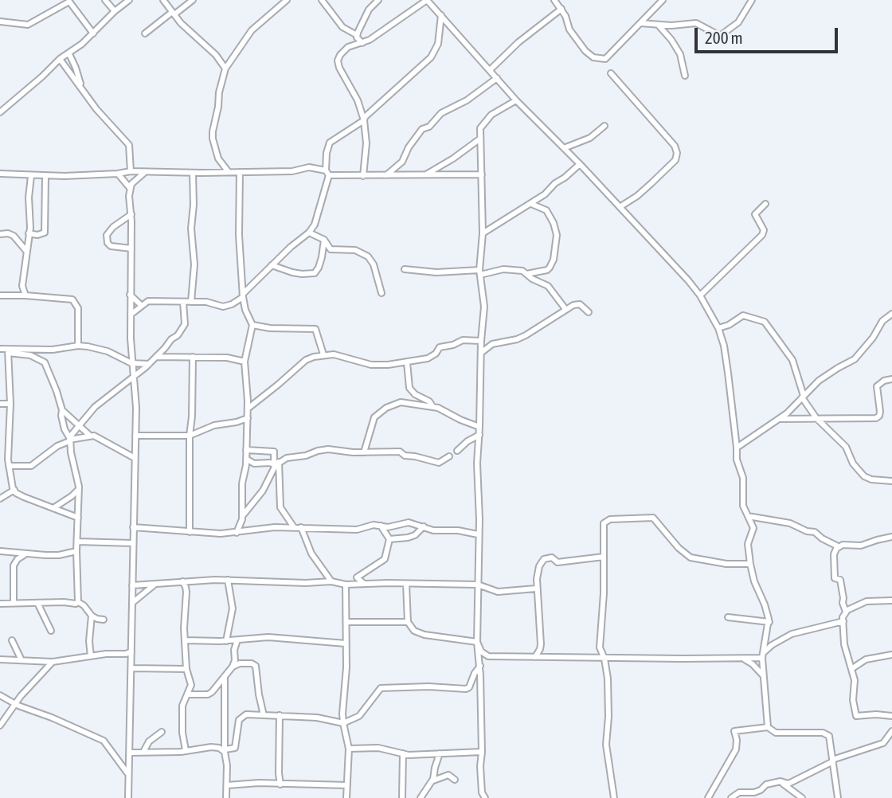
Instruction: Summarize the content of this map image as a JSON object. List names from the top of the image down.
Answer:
{
  "scale_bar": "200 m"
}
